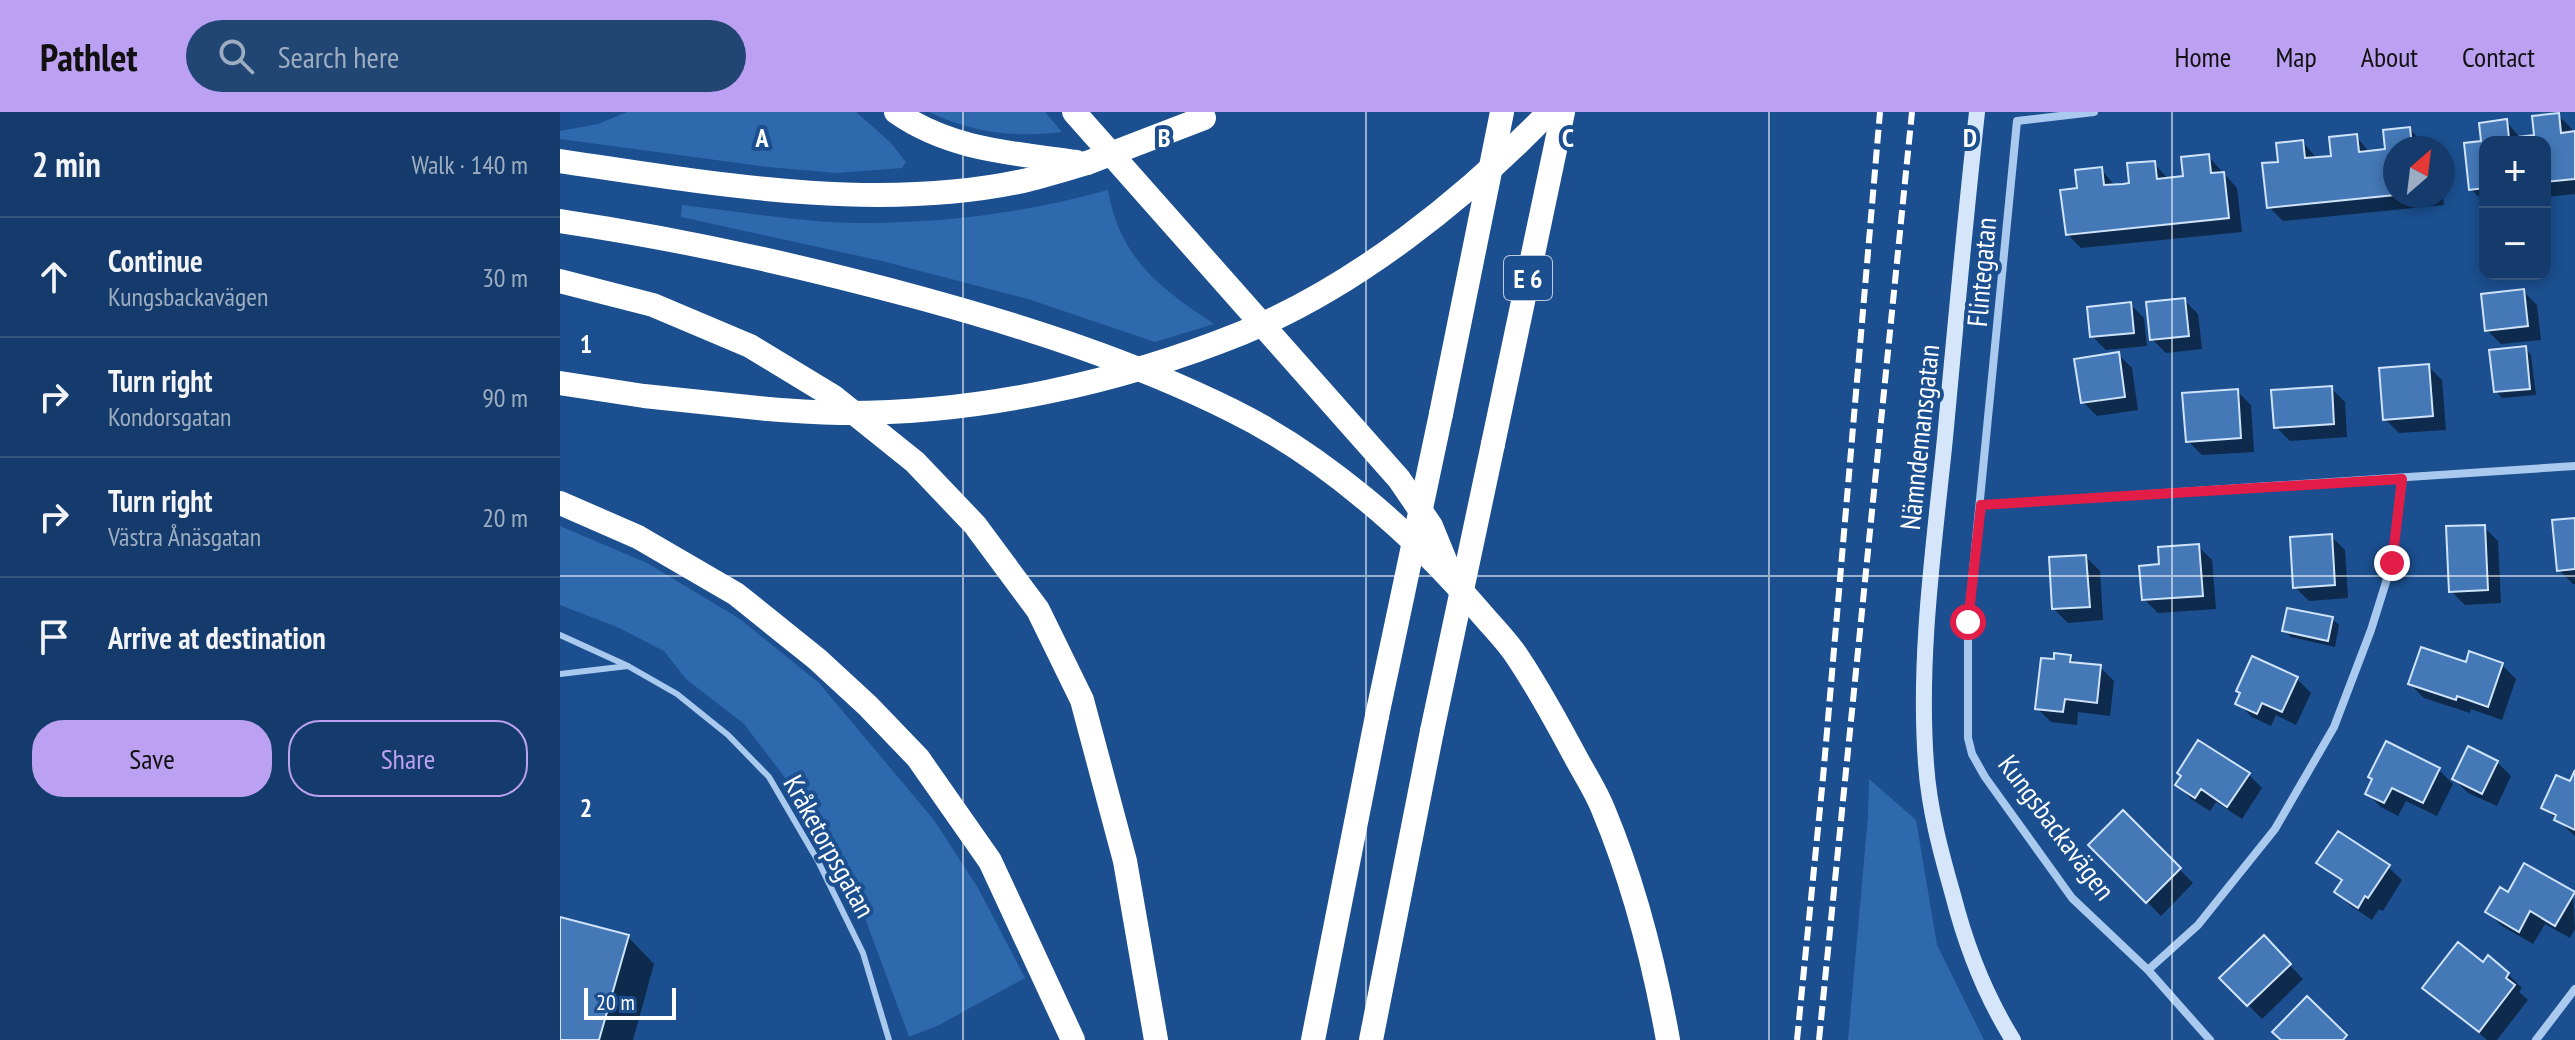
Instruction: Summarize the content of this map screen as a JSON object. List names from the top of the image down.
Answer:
{
  "streets": {
    "highway": ["E 6"],
    "street": ["Flintegatan", "Nämndemansgatan", "Kungsbackavägen"],
    "lane": ["Kråketorpsgatan"]
  },
  "crossings": [
    ["Flintegatan", "Kungsbackavägen"]
  ],
  "scale_bar": "20 m",
  "north": "top right",
  "page": {
    "header": "Pathlet",
    "search": "Search here",
    "nav": [
      "Home",
      "Map",
      "About",
      "Contact"
    ],
    "heading": ["2 min", "Walk · 140 m"],
    "map_buttons": ["+", "−"],
    "list": [
      ["Continue", "Kungsbackavägen", "30 m"],
      ["Turn right", "Kondorsgatan", "90 m"],
      ["Turn right", "Västra Ånäsgatan", "20 m"],
      "Arrive at destination"
    ],
    "buttons": ["Save", "Share"],
    "scale": "20 m"
  },
  "grid": {
    "columns": [
      "A",
      "B",
      "C",
      "D"
    ],
    "rows": ["1", "2"]
  }
}
